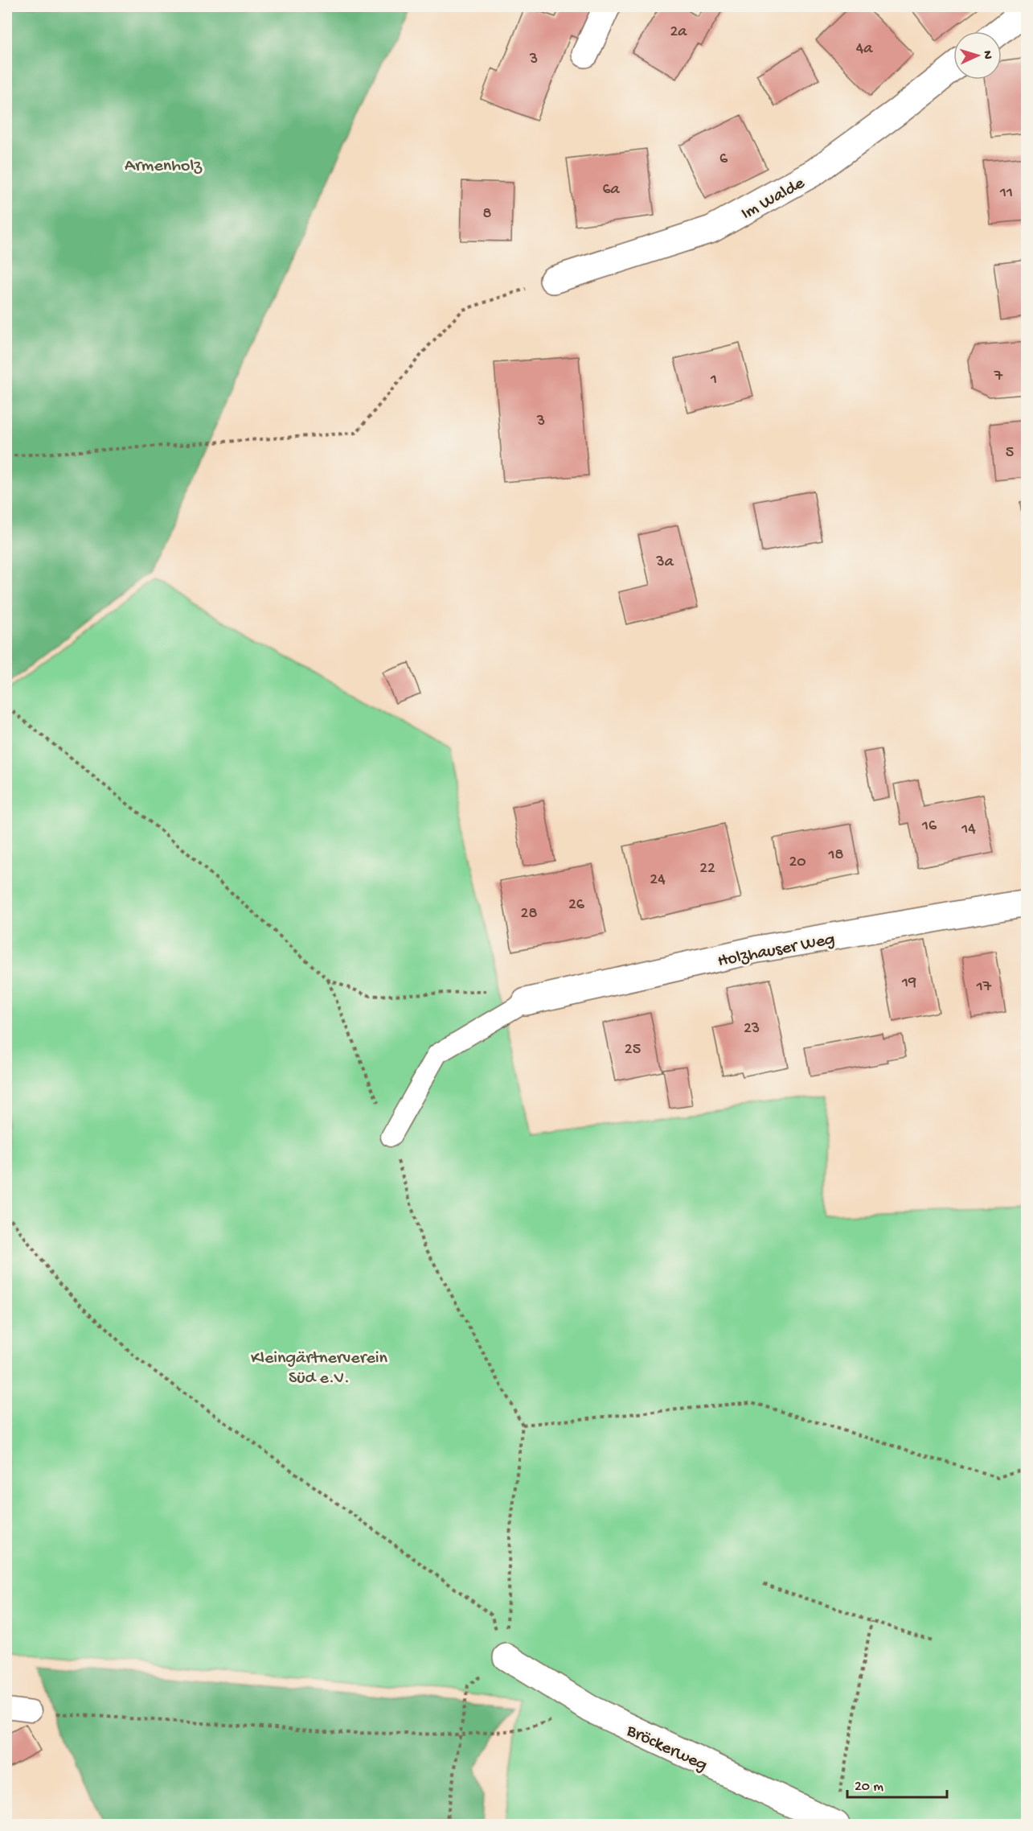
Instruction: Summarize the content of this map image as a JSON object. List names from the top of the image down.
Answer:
{
  "streets": {
    "street": ["Im Walde", "Holzhauser Weg", "Bröckerweg"]
  },
  "parks": ["Armenholz", "Kleingärtnerverein Süd e.V."],
  "house_numbers": [
    "2a",
    "4a",
    "3",
    "6",
    "6a",
    "11",
    "8",
    "7",
    "1",
    "3",
    "5",
    "3a",
    "16",
    "14",
    "18",
    "20",
    "22",
    "24",
    "26",
    "28",
    "19",
    "17",
    "23",
    "25"
  ],
  "scale_bar": "20 m",
  "north": "right"
}
